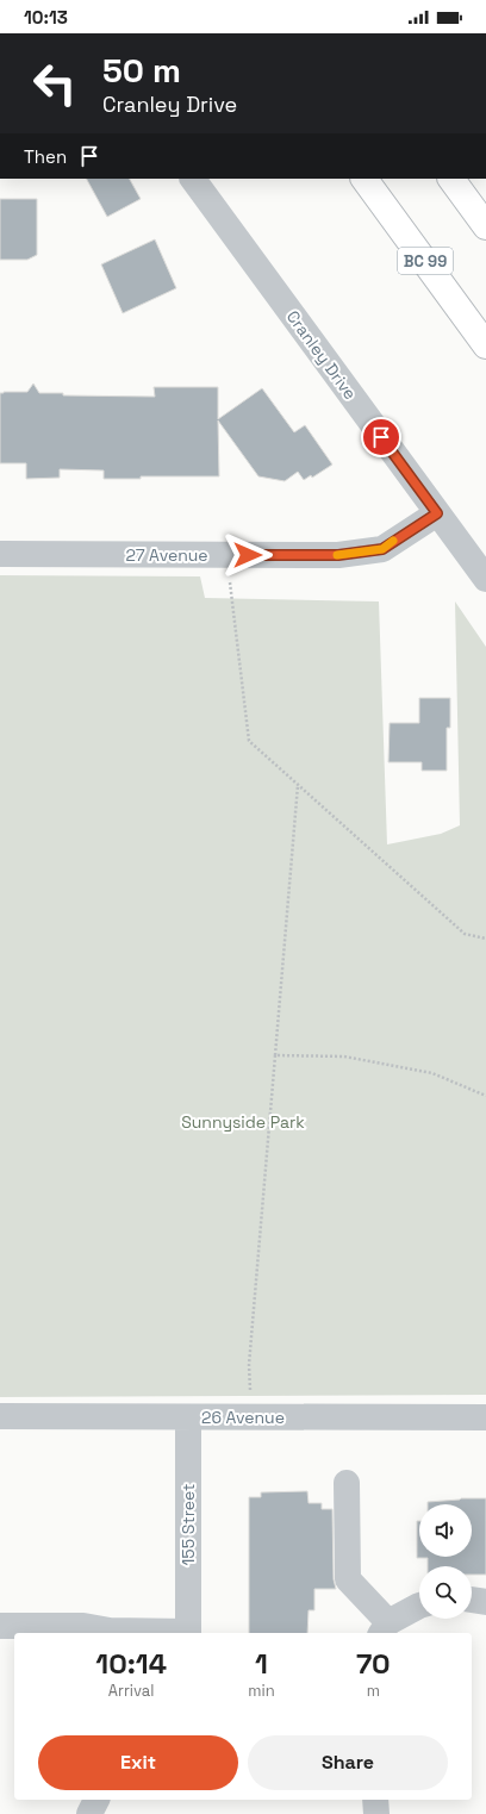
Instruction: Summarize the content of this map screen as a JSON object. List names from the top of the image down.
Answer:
{
  "streets": {
    "highway": ["BC 99"],
    "street": [
      "Cranley Drive",
      "27 Avenue",
      "26 Avenue",
      "155 Street"
    ]
  },
  "crossings": [
    ["Cranley Drive", "27 Avenue"],
    ["26 Avenue", "155 Street"]
  ],
  "parks": ["Sunnyside Park"],
  "page": {
    "status": "10:13",
    "turn": ["50 m", "Cranley Drive"],
    "then": "Then",
    "eta": [
      "10:14",
      "Arrival",
      "1",
      "min",
      "70",
      "m"
    ],
    "buttons": ["Exit", "Share"]
  }
}
